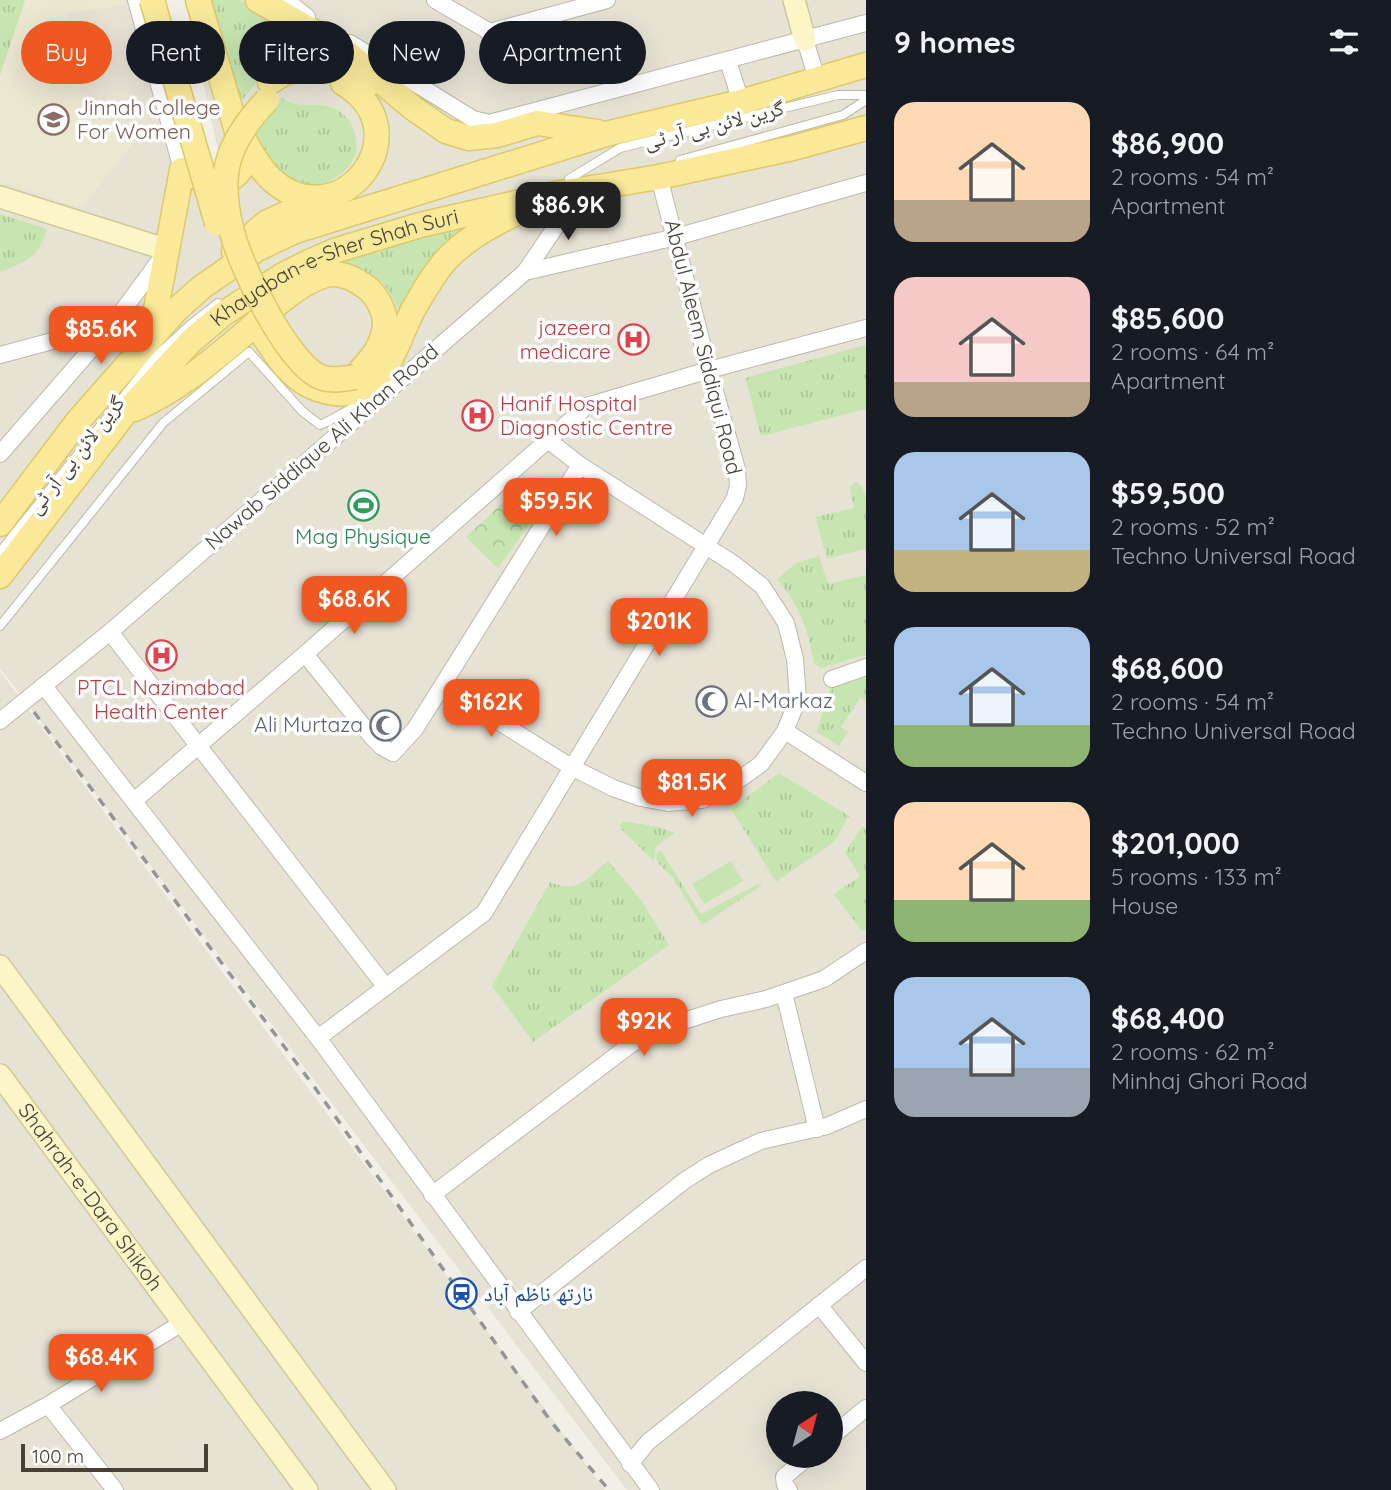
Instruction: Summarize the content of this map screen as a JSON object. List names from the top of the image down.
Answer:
{
  "streets": {
    "main road": ["Khayaban-e-Sher Shah Suri"],
    "street": ["Abdul Aleem Siddiqui Road", "Nawab Siddique Ali Khan Road", "Shahrah-e-Dara Shikoh"],
    "lane": ["گرین لائن بی آر ٹی"]
  },
  "crossings": [
    ["گرین لائن بی آر ٹی", "Khayaban-e-Sher Shah Suri"],
    ["گرین لائن بی آر ٹی", "Abdul Aleem Siddiqui Road"],
    ["Khayaban-e-Sher Shah Suri", "Abdul Aleem Siddiqui Road"],
    ["Abdul Aleem Siddiqui Road", "Nawab Siddique Ali Khan Road"]
  ],
  "places": {
    "school or university": ["Jinnah College For Women"],
    "hospital": ["jazeera medicare", "Hanif Hospital Diagnostic Centre", "PTCL Nazimabad Health Center"],
    "sports": ["Mag Physique"],
    "mosque": ["Al-Markaz", "Ali Murtaza"],
    "station": ["نارتھ ناظم آباد"]
  },
  "scale_bar": "100 m",
  "north": "top right",
  "page": {
    "heading": "9 homes",
    "chip": [
      "Buy",
      "Rent",
      "Filters",
      "New",
      "Apartment"
    ],
    "list": [
      {
        "name": "$86,900",
        "note": "2 rooms · 54 m² · Apartment"
      },
      {
        "name": "$85,600",
        "note": "2 rooms · 64 m² · Apartment"
      },
      {
        "name": "$59,500",
        "note": "2 rooms · 52 m² · Techno Universal Road"
      },
      {
        "name": "$68,600",
        "note": "2 rooms · 54 m² · Techno Universal Road"
      },
      {
        "name": "$201,000",
        "note": "5 rooms · 133 m² · House"
      },
      {
        "name": "$68,400",
        "note": "2 rooms · 62 m² · Minhaj Ghori Road"
      }
    ],
    "price": [
      "$86.9K",
      "$85.6K",
      "$59.5K",
      "$68.6K",
      "$201K",
      "$162K",
      "$81.5K",
      "$92K",
      "$68.4K"
    ],
    "scale": "100 m"
  }
}
